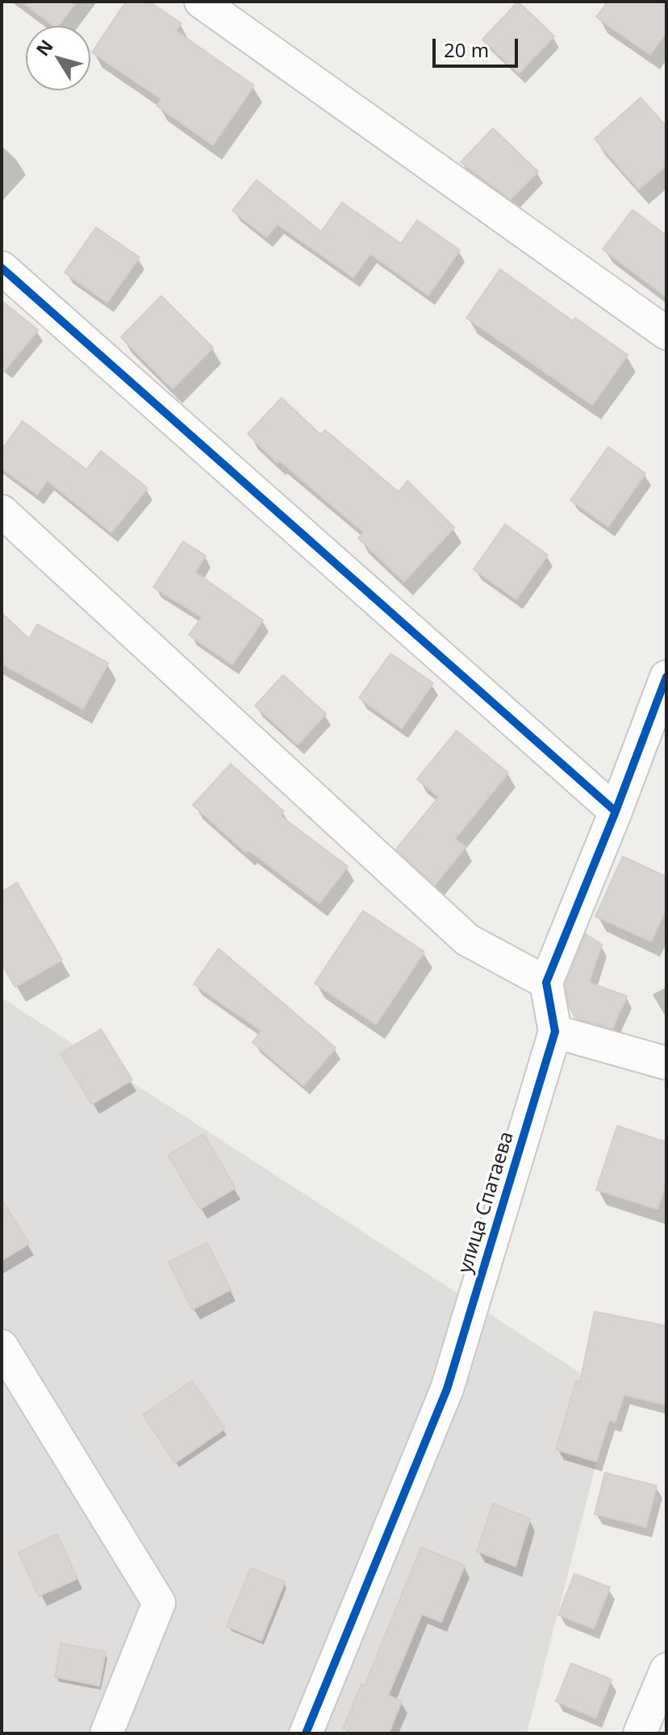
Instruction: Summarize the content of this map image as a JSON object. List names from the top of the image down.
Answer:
{
  "streets": {
    "street": ["улица Спатаева"]
  },
  "scale_bar": "20 m",
  "north": "top left"
}
